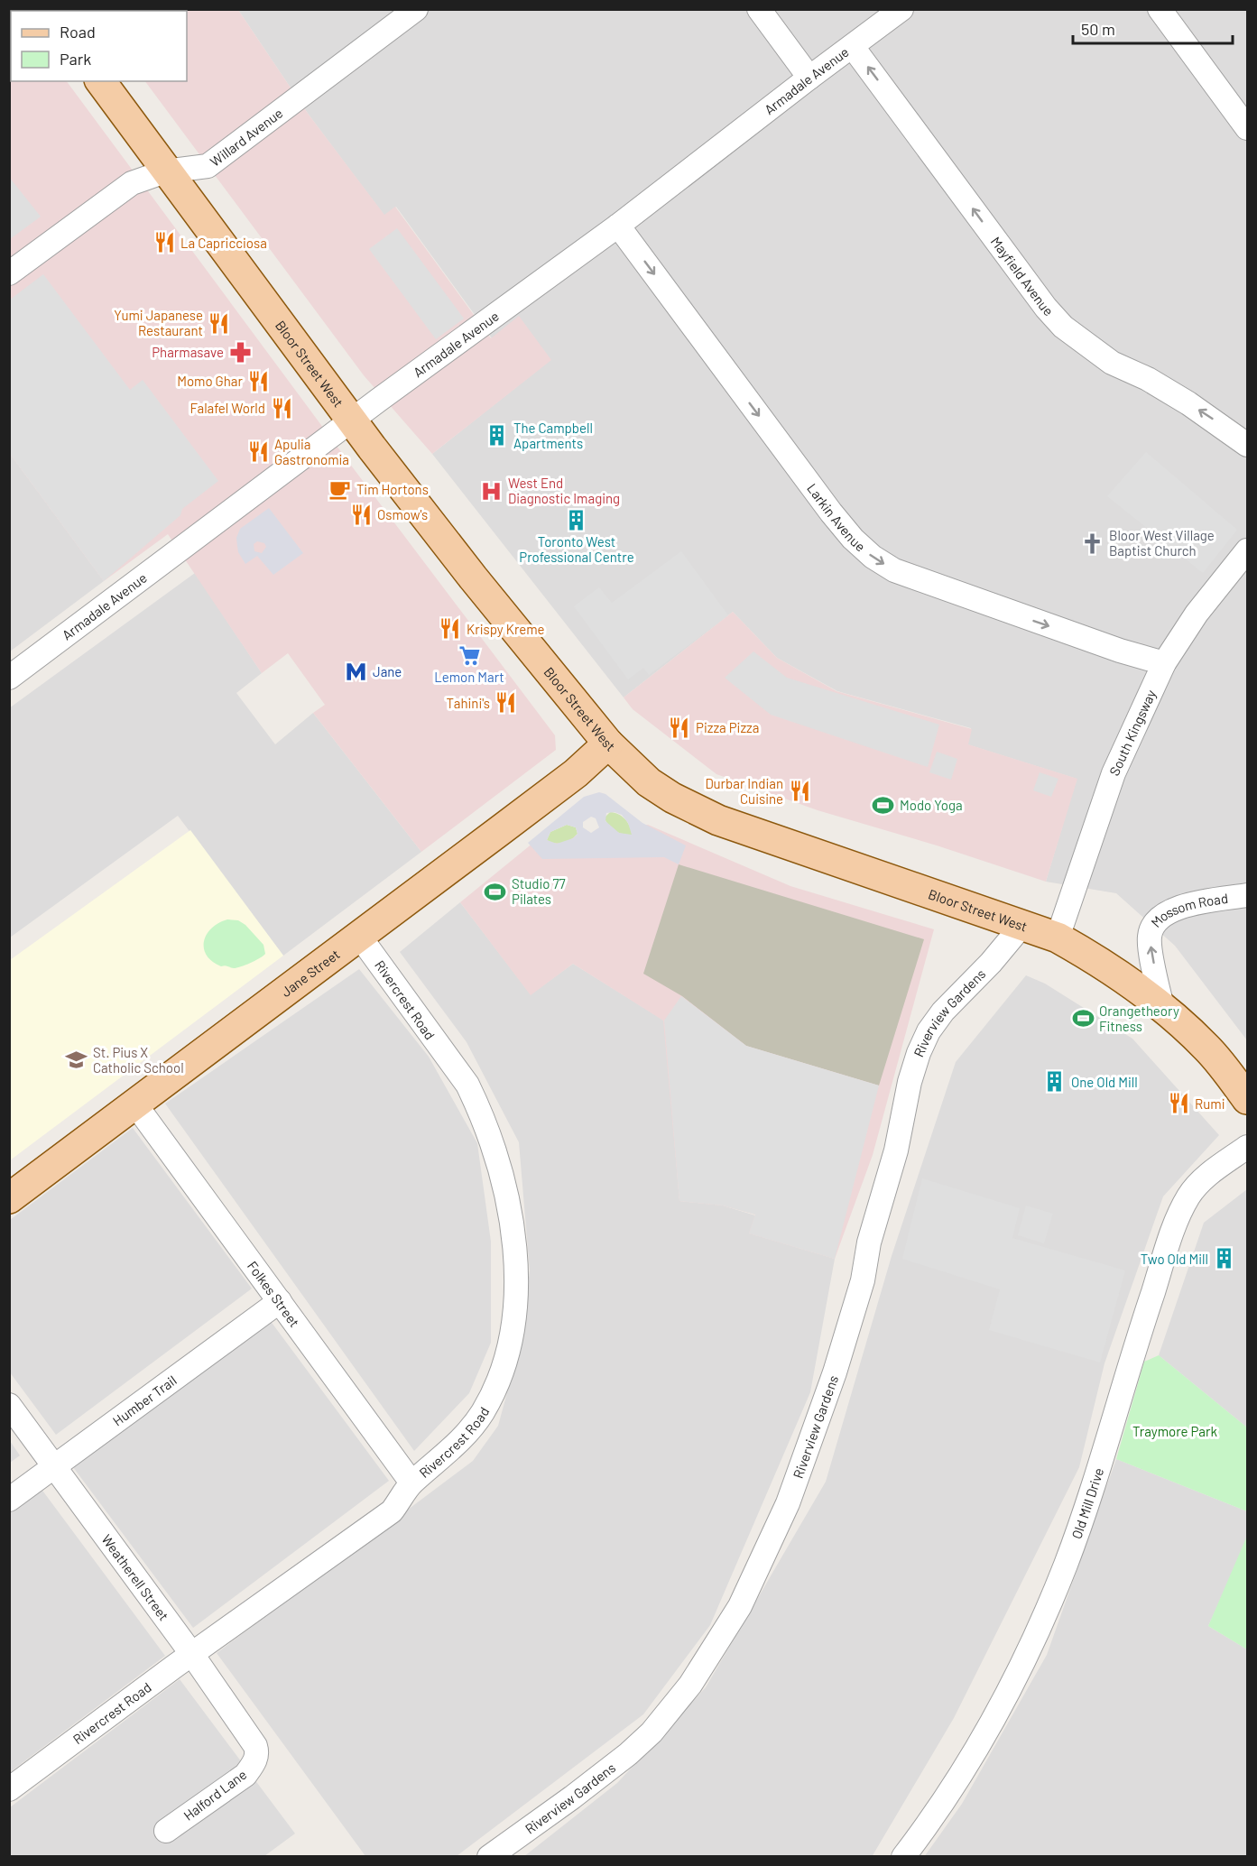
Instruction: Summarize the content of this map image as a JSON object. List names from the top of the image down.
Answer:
{
  "streets": {
    "main road": ["Bloor Street West", "Jane Street"],
    "street": [
      "Armadale Avenue",
      "Willard Avenue",
      "Mayfield Avenue",
      "Larkin Avenue",
      "South Kingsway",
      "Mossom Road",
      "Rivercrest Road",
      "Riverview Gardens",
      "Folkes Street",
      "Humber Trail",
      "Old Mill Drive",
      "Weatherell Street",
      "Halford Lane"
    ]
  },
  "crossings": [
    ["Armadale Avenue", "Mayfield Avenue"],
    ["Armadale Avenue", "Bloor Street West"],
    ["Armadale Avenue", "Larkin Avenue"],
    ["Willard Avenue", "Bloor Street West"],
    ["Bloor Street West", "South Kingsway"],
    ["Bloor Street West", "Mossom Road"],
    ["Bloor Street West", "Jane Street"],
    ["Bloor Street West", "Riverview Gardens"],
    ["Larkin Avenue", "South Kingsway"],
    ["Jane Street", "Rivercrest Road"],
    ["Jane Street", "Folkes Street"],
    ["Rivercrest Road", "Folkes Street"],
    ["Rivercrest Road", "Weatherell Street"],
    ["Folkes Street", "Humber Trail"],
    ["Humber Trail", "Weatherell Street"],
    ["Weatherell Street", "Halford Lane"]
  ],
  "one_way": ["Mayfield Avenue", "Larkin Avenue"],
  "parks": ["Traymore Park"],
  "places": {
    "restaurant": [
      "La Capricciosa",
      "Yumi Japanese Restaurant",
      "Momo Ghar",
      "Falafel World",
      "Apulia Gastronomia",
      "Osmow's",
      "Krispy Kreme",
      "Tahini's",
      "Pizza Pizza",
      "Durbar Indian Cuisine",
      "Rumi"
    ],
    "pharmacy": ["Pharmasave"],
    "building": [
      "The Campbell Apartments",
      "Toronto West Professional Centre",
      "One Old Mill",
      "Two Old Mill"
    ],
    "cafe": ["Tim Hortons"],
    "hospital": ["West End Diagnostic Imaging"],
    "church": ["Bloor West Village Baptist Church"],
    "supermarket": ["Lemon Mart"],
    "metro station": ["Jane"],
    "sports": ["Modo Yoga", "Studio 77 Pilates", "Orangetheory Fitness"],
    "school or university": ["St. Pius X Catholic School"]
  },
  "legend": ["Road", "Park"],
  "scale_bar": "50 m"
}
